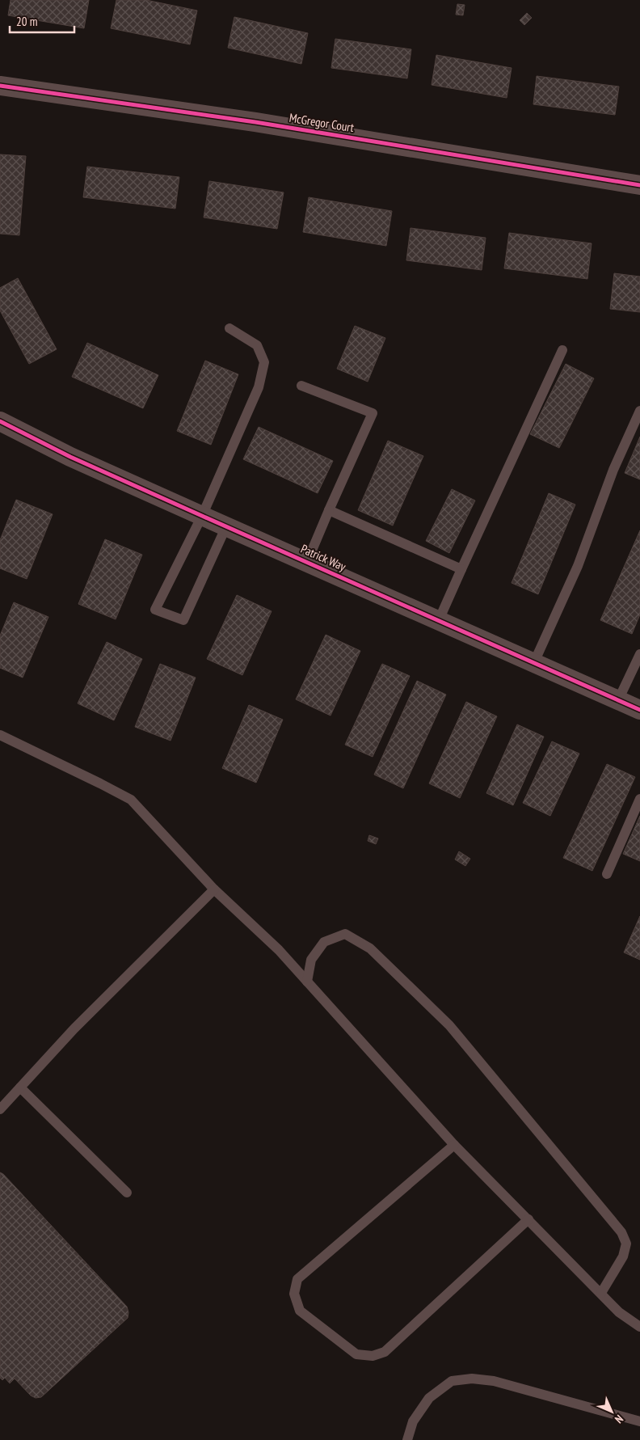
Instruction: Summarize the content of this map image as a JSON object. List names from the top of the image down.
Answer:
{
  "streets": {
    "street": ["McGregor Court", "Patrick Way"]
  },
  "scale_bar": "20 m",
  "north": "bottom right"
}
